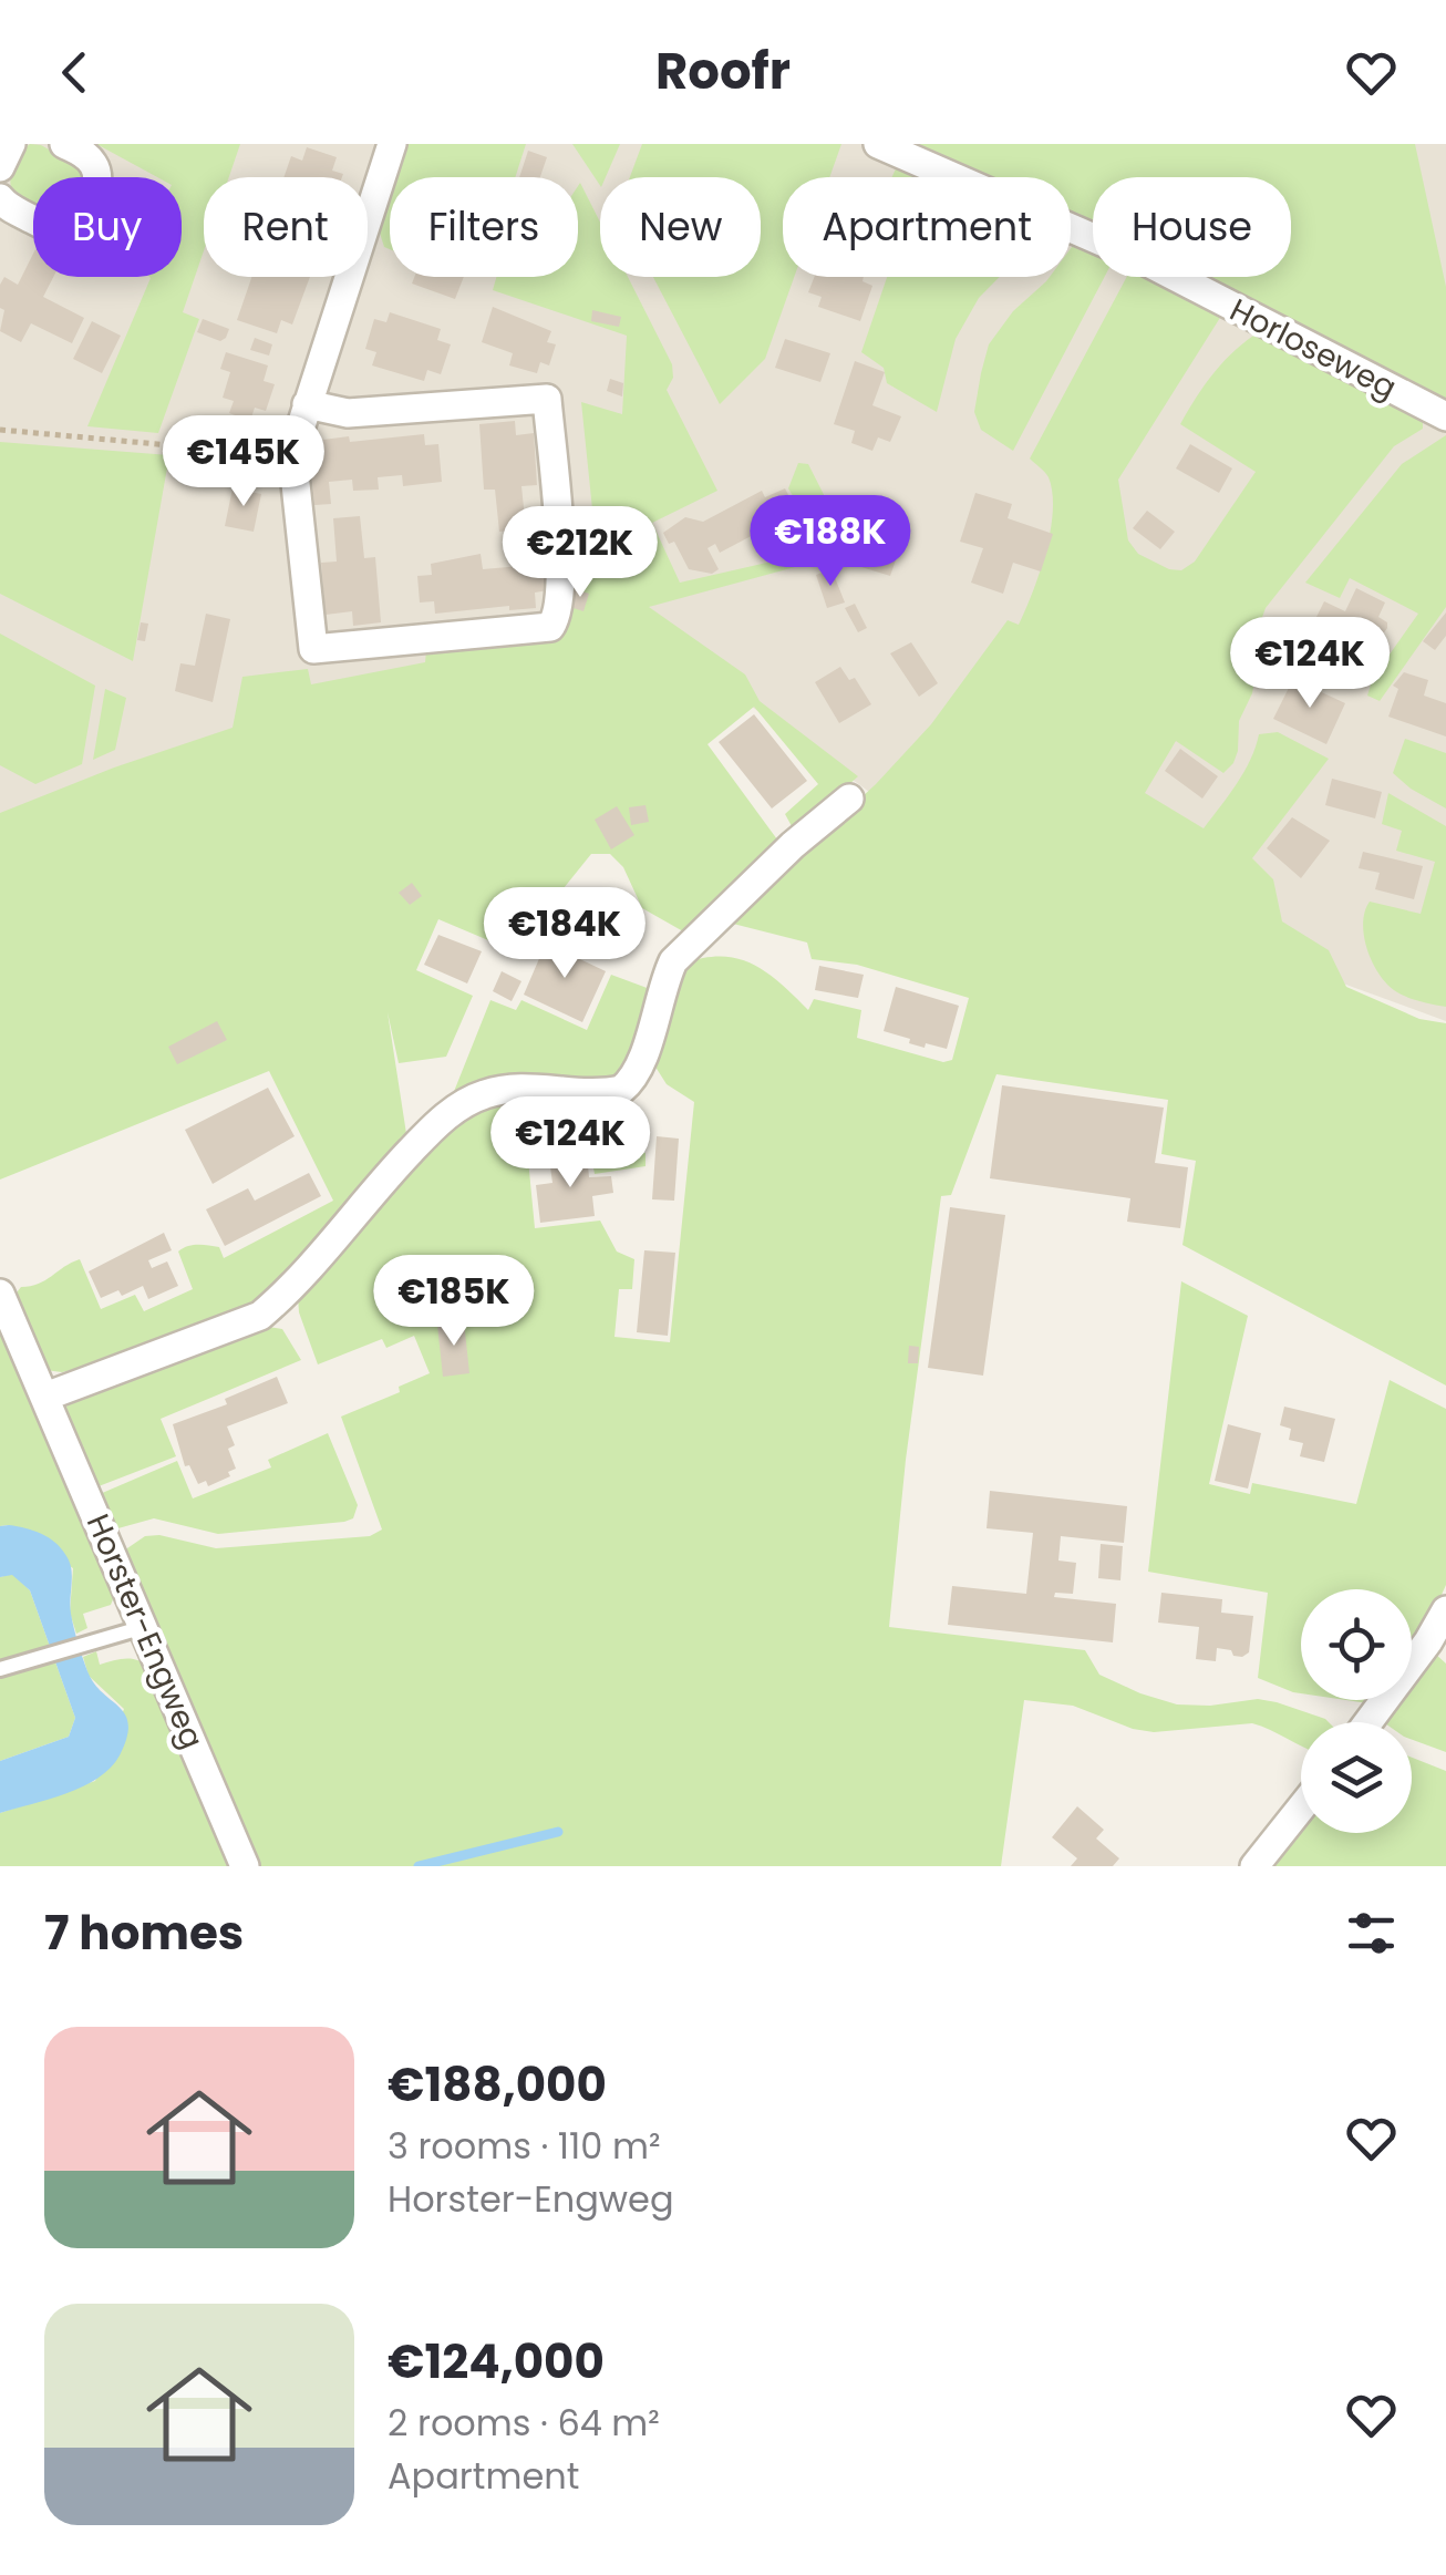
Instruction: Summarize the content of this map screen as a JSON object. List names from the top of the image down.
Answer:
{
  "streets": {
    "street": ["Horloseweg", "Horster-Engweg"]
  },
  "page": {
    "header": "Roofr",
    "chip": [
      "Buy",
      "Rent",
      "Filters",
      "New",
      "Apartment",
      "House"
    ],
    "price": [
      "€145K",
      "€188K",
      "€212K",
      "€124K",
      "€184K",
      "€124K",
      "€185K"
    ],
    "heading": "7 homes",
    "list": [
      {
        "name": "€188,000",
        "note": "3 rooms · 110 m² · Horster-Engweg"
      },
      {
        "name": "€124,000",
        "note": "2 rooms · 64 m² · Apartment"
      }
    ]
  }
}
